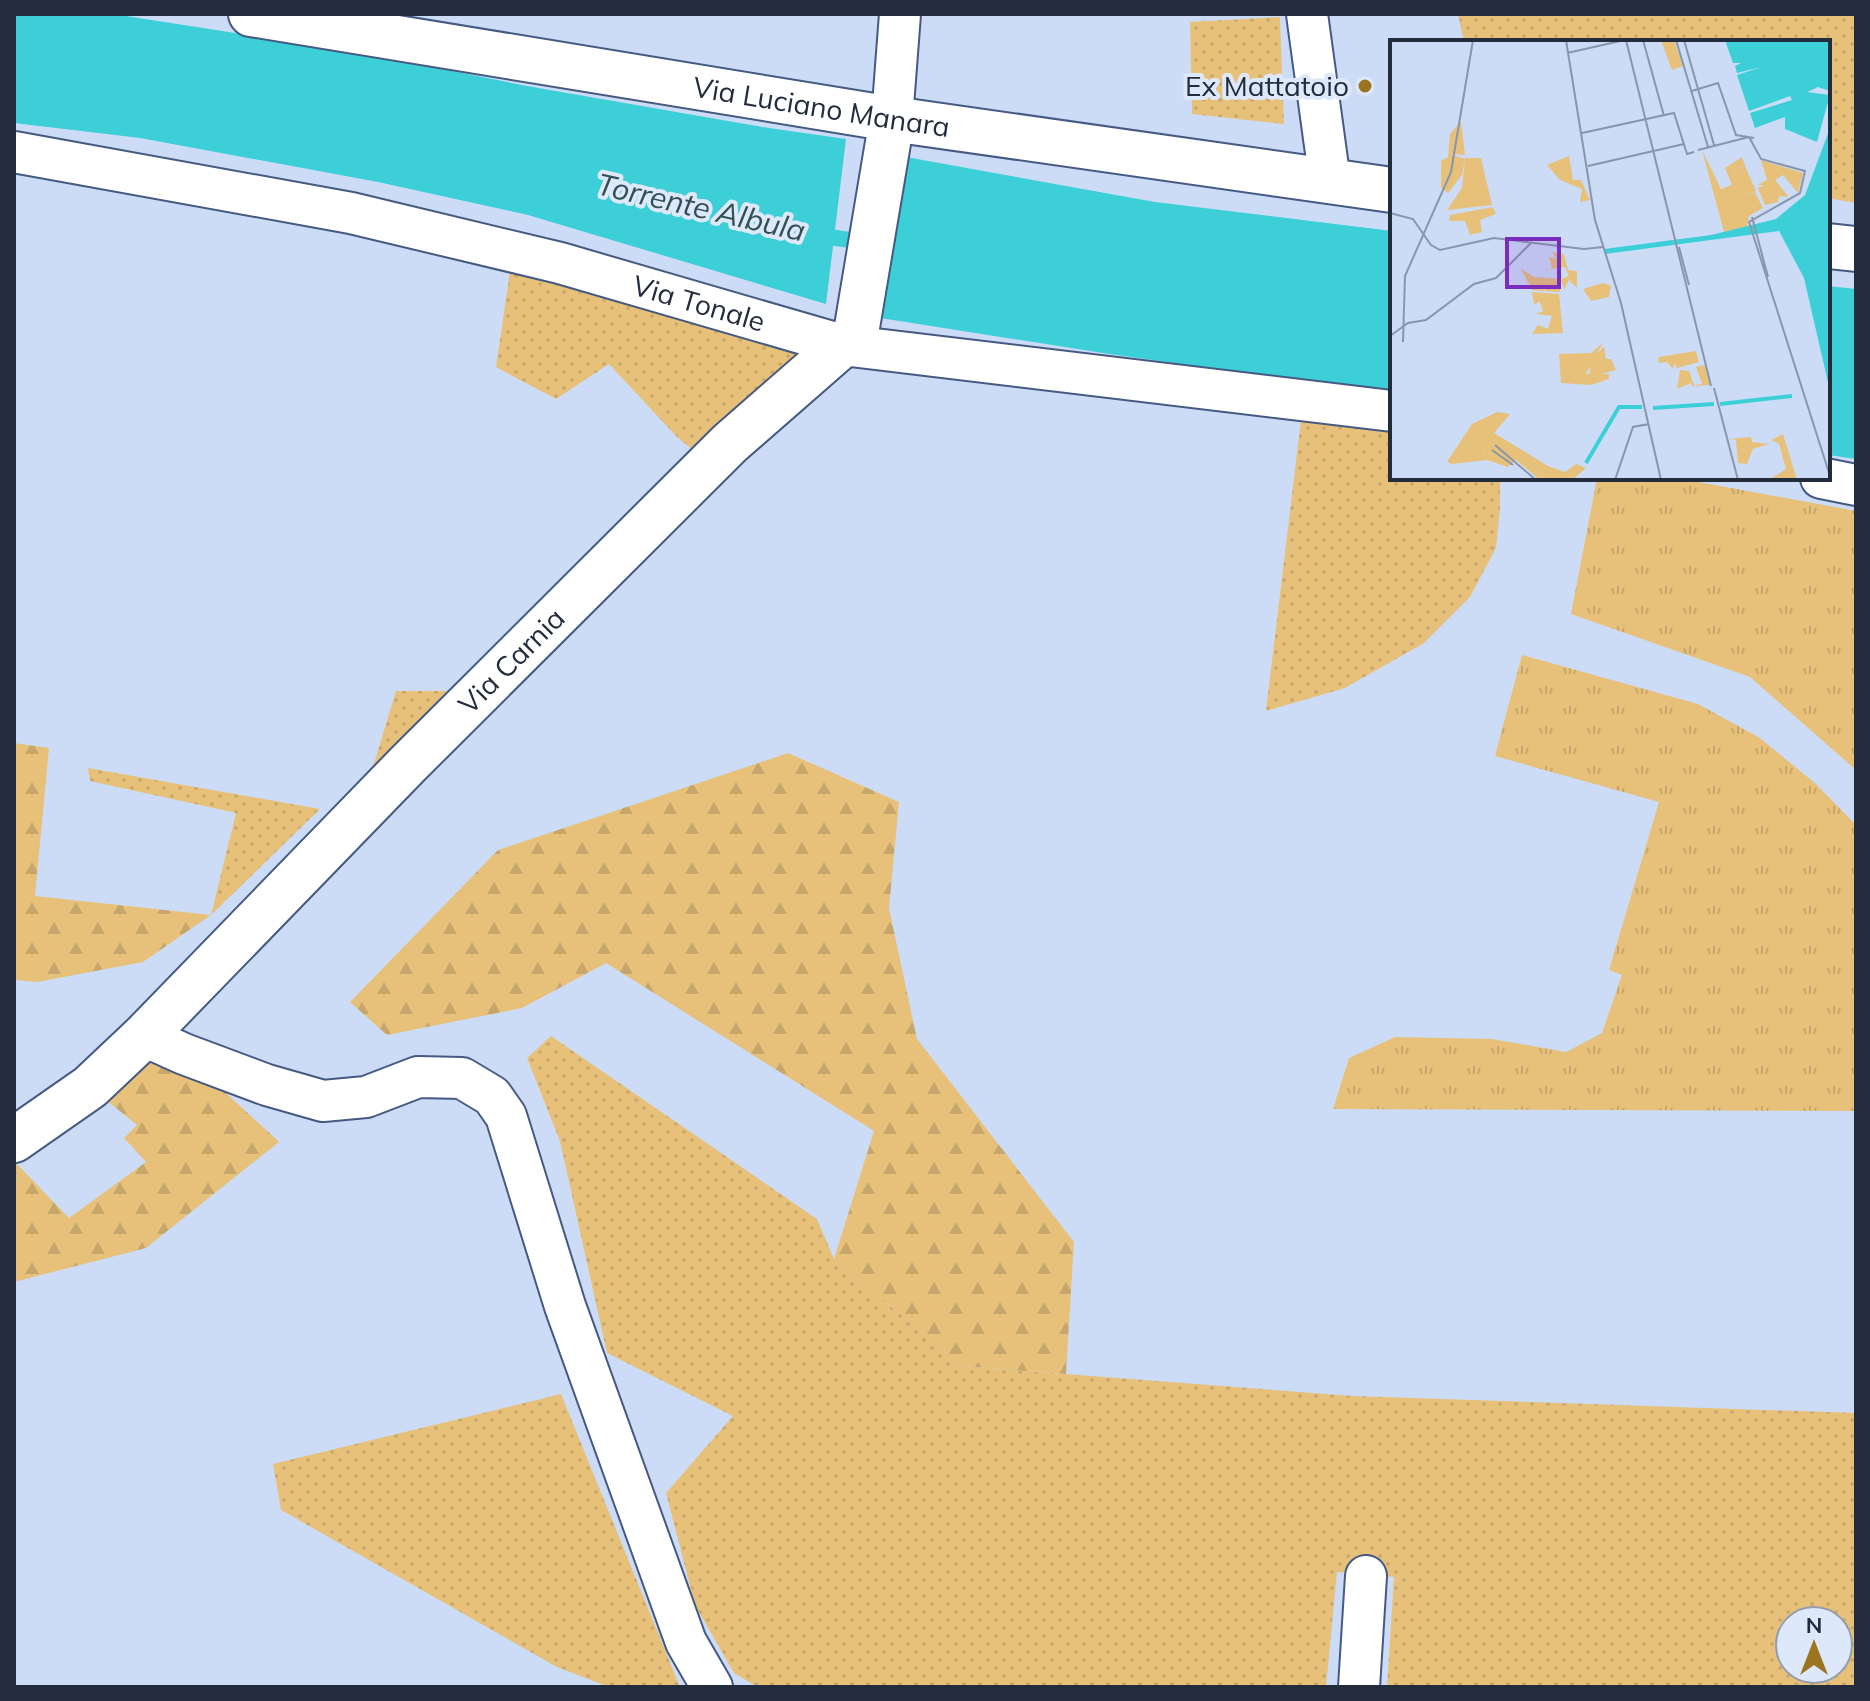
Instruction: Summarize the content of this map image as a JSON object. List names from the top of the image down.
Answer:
{
  "streets": {
    "street": ["Via Luciano Manara", "Via Tonale", "Via Carnia"]
  },
  "crossings": [
    ["Via Tonale", "Via Carnia"]
  ],
  "water": ["Torrente Albula"],
  "places": ["Ex Mattatoio"],
  "north": "top"
}
